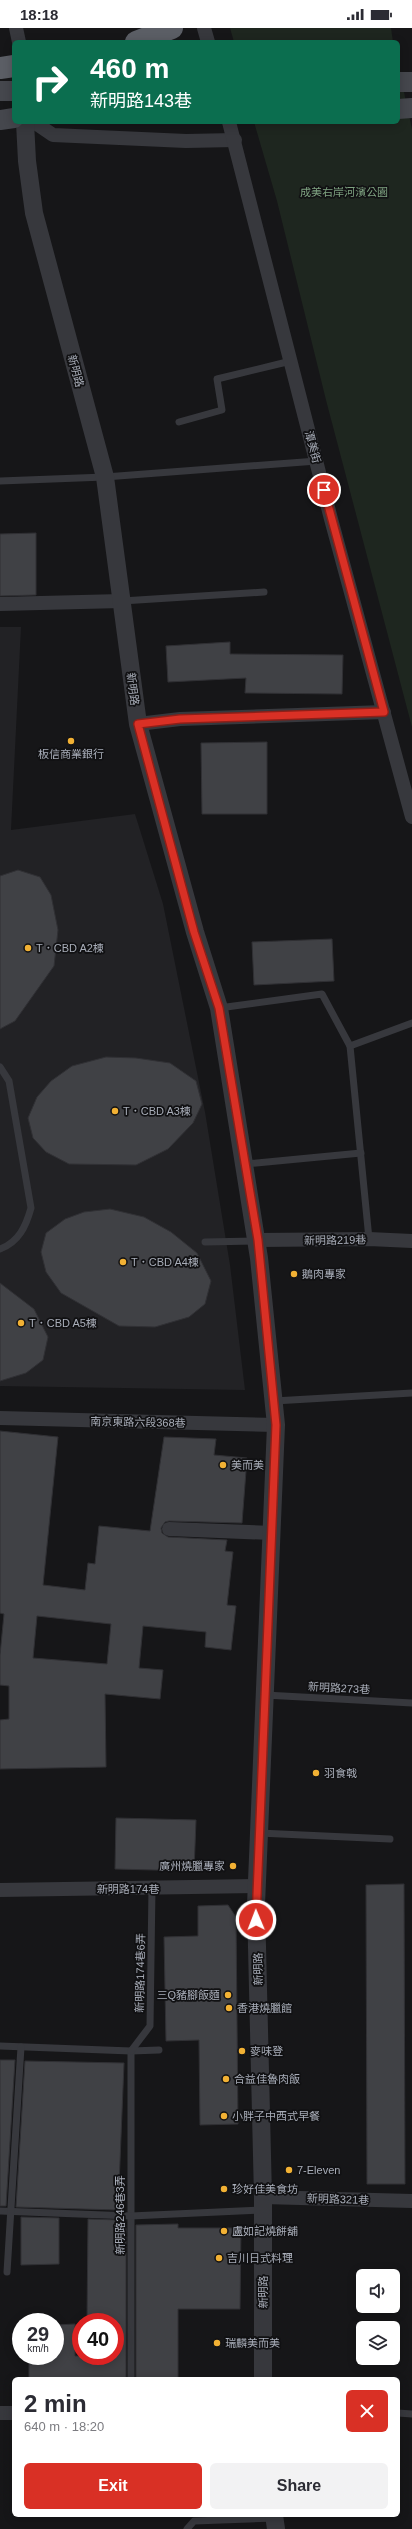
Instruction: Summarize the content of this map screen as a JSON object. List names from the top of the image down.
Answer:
{
  "streets": {
    "street": [
      "新明路",
      "潭美街",
      "新明路219巷",
      "南京東路六段368巷",
      "新明路174巷",
      "新明路321巷"
    ],
    "lane": ["新明路273巷", "新明路174巷6弄", "新明路246巷3弄"]
  },
  "crossings": [
    ["新明路", "新明路219巷"],
    ["新明路", "南京東路六段368巷"],
    ["新明路", "新明路273巷"],
    ["新明路", "新明路174巷"],
    ["新明路", "新明路321巷"],
    ["新明路174巷", "新明路174巷6弄"],
    ["新明路174巷6弄", "新明路246巷3弄"]
  ],
  "parks": ["成美右岸河濱公園"],
  "places": [
    "板信商業銀行",
    "T．CBD A2棟",
    "T．CBD A3棟",
    "T．CBD A4棟",
    "鵝肉專家",
    "T．CBD A5棟",
    "美而美",
    "羽食戟",
    "廣州燒臘專家",
    "三Q豬腳飯麵",
    "香港燒臘館",
    "麥味登",
    "合益佳魯肉飯",
    "小胖子中西式早餐",
    "7-Eleven",
    "珍好佳美食坊",
    "盧如記燒餅舖",
    "吉川日式料理",
    "瑞麟美而美"
  ],
  "page": {
    "status": "18:18",
    "turn": ["460 m", "新明路143巷"],
    "speed": "29 km/h",
    "limit": "40",
    "heading": ["2 min", "640 m · 18:20"],
    "buttons": ["Exit", "Share"]
  }
}
